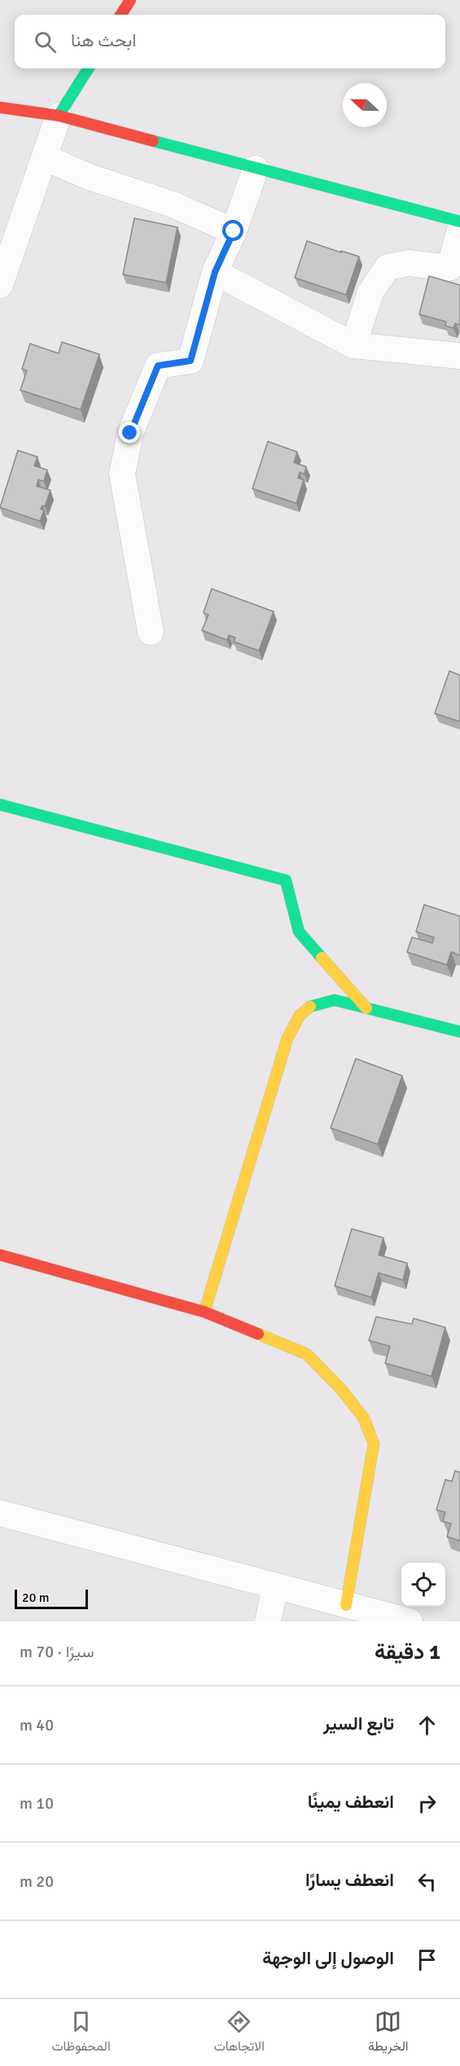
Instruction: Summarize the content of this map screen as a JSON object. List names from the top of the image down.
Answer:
{
  "scale_bar": "20 m",
  "north": "left",
  "page": {
    "search": "ابحث هنا",
    "scale": "20 m",
    "heading": ["1 دقيقة", "سيرًا · 70 m"],
    "list": [
      ["تابع السير", "40 m"],
      ["انعطف يمينًا", "10 m"],
      ["انعطف يسارًا", "20 m"],
      "الوصول إلى الوجهة"
    ],
    "nav": ["الخريطة", "الاتجاهات", "المحفوظات"]
  }
}
